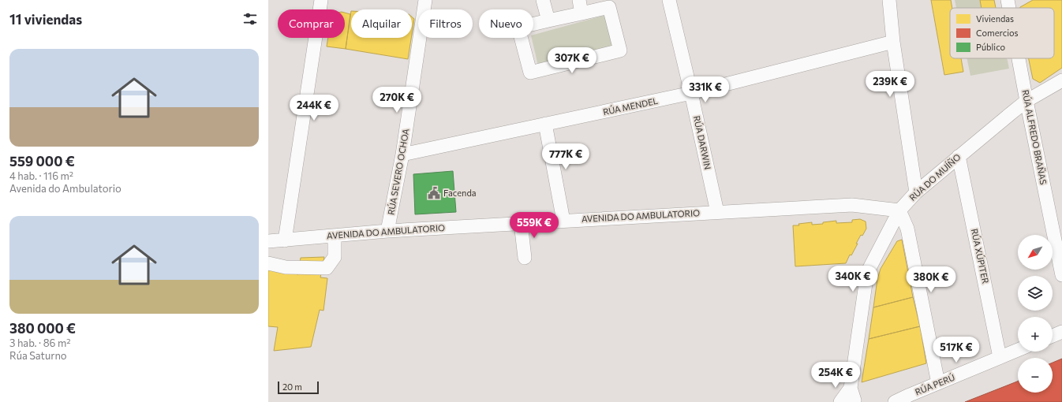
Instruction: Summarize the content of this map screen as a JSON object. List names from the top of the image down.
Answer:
{
  "streets": {
    "street": [
      "RÚA MENDEL",
      "RÚA ALFREDO BRAÑAS",
      "RÚA DARWIN",
      "RÚA SEVERO OCHOA",
      "RÚA DO MUÍÑO",
      "AVENIDA DO AMBULATORIO",
      "RÚA XÚPITER",
      "RÚA PERÚ"
    ]
  },
  "crossings": [
    ["RÚA MENDEL", "RÚA DARWIN"],
    ["RÚA MENDEL", "RÚA SEVERO OCHOA"],
    ["RÚA ALFREDO BRAÑAS", "RÚA DO MUÍÑO"],
    ["RÚA DARWIN", "AVENIDA DO AMBULATORIO"],
    ["RÚA SEVERO OCHOA", "AVENIDA DO AMBULATORIO"],
    ["RÚA DO MUÍÑO", "AVENIDA DO AMBULATORIO"],
    ["RÚA DO MUÍÑO", "RÚA XÚPITER"],
    ["RÚA XÚPITER", "RÚA PERÚ"]
  ],
  "places": {
    "public building": ["Facenda"]
  },
  "legend": ["Viviendas", "Comercios", "Público"],
  "scale_bar": "20 m",
  "north": "bottom left",
  "page": {
    "heading": "11 viviendas",
    "chip": [
      "Comprar",
      "Alquilar",
      "Filtros",
      "Nuevo"
    ],
    "list": [
      {
        "name": "559 000 €",
        "note": "4 hab. · 116 m² · Avenida do Ambulatorio"
      },
      {
        "name": "380 000 €",
        "note": "3 hab. · 86 m² · Rúa Saturno"
      }
    ],
    "price": [
      "307K €",
      "239K €",
      "331K €",
      "270K €",
      "244K €",
      "777K €",
      "559K €",
      "340K €",
      "380K €",
      "517K €",
      "254K €"
    ],
    "map_buttons": ["+", "−"],
    "scale": "20 m"
  }
}
